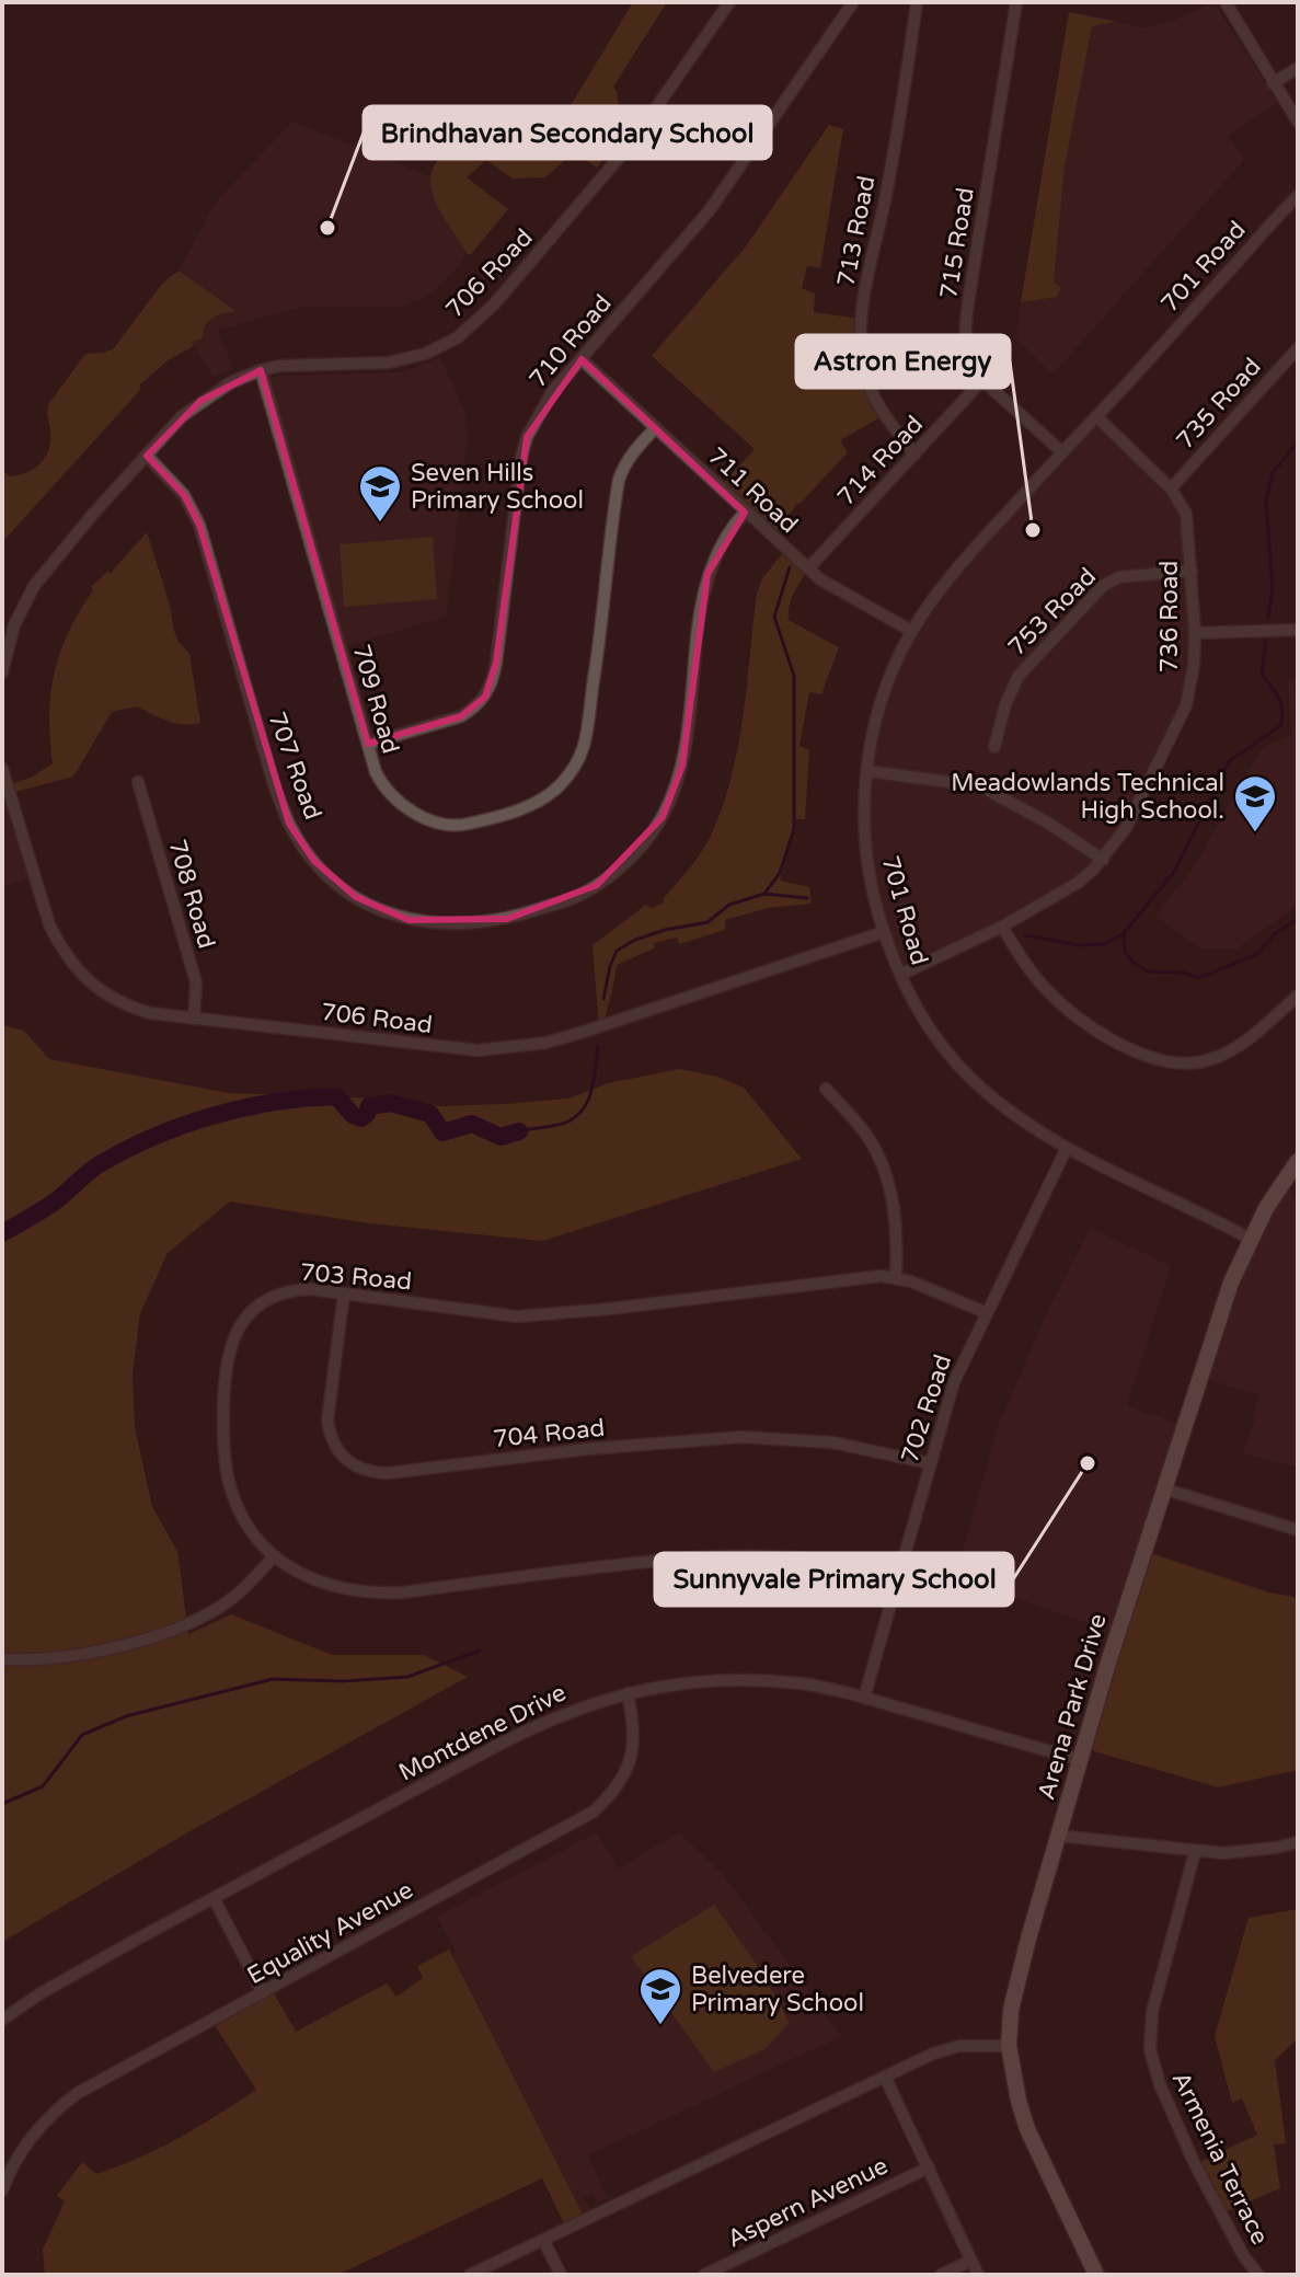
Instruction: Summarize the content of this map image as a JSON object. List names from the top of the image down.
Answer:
{
  "streets": {
    "street": [
      "713 Road",
      "715 Road",
      "701 Road",
      "706 Road",
      "710 Road",
      "735 Road",
      "714 Road",
      "711 Road",
      "753 Road",
      "736 Road",
      "709 Road",
      "707 Road",
      "708 Road",
      "703 Road",
      "702 Road",
      "704 Road",
      "Arena Park Drive",
      "Montdene Drive",
      "Equality Avenue",
      "Armenia Terrace",
      "Aspern Avenue"
    ]
  },
  "crossings": [
    ["713 Road", "714 Road"],
    ["715 Road", "701 Road"],
    ["715 Road", "714 Road"],
    ["701 Road", "706 Road"],
    ["701 Road", "711 Road"],
    ["701 Road", "736 Road"],
    ["701 Road", "702 Road"],
    ["701 Road", "Arena Park Drive"],
    ["706 Road", "709 Road"],
    ["706 Road", "707 Road"],
    ["706 Road", "708 Road"],
    ["710 Road", "711 Road"],
    ["710 Road", "709 Road"],
    ["735 Road", "736 Road"],
    ["714 Road", "711 Road"],
    ["711 Road", "709 Road"],
    ["711 Road", "707 Road"],
    ["753 Road", "736 Road"],
    ["703 Road", "702 Road"],
    ["703 Road", "704 Road"],
    ["702 Road", "704 Road"],
    ["702 Road", "Montdene Drive"],
    ["Arena Park Drive", "Montdene Drive"],
    ["Montdene Drive", "Equality Avenue"]
  ],
  "places": {
    "other": ["Brindhavan Secondary School", "Astron Energy", "Sunnyvale Primary School"],
    "school or university": ["Seven Hills Primary School", "Meadowlands Technical High School.", "Belvedere Primary School"]
  }
}
